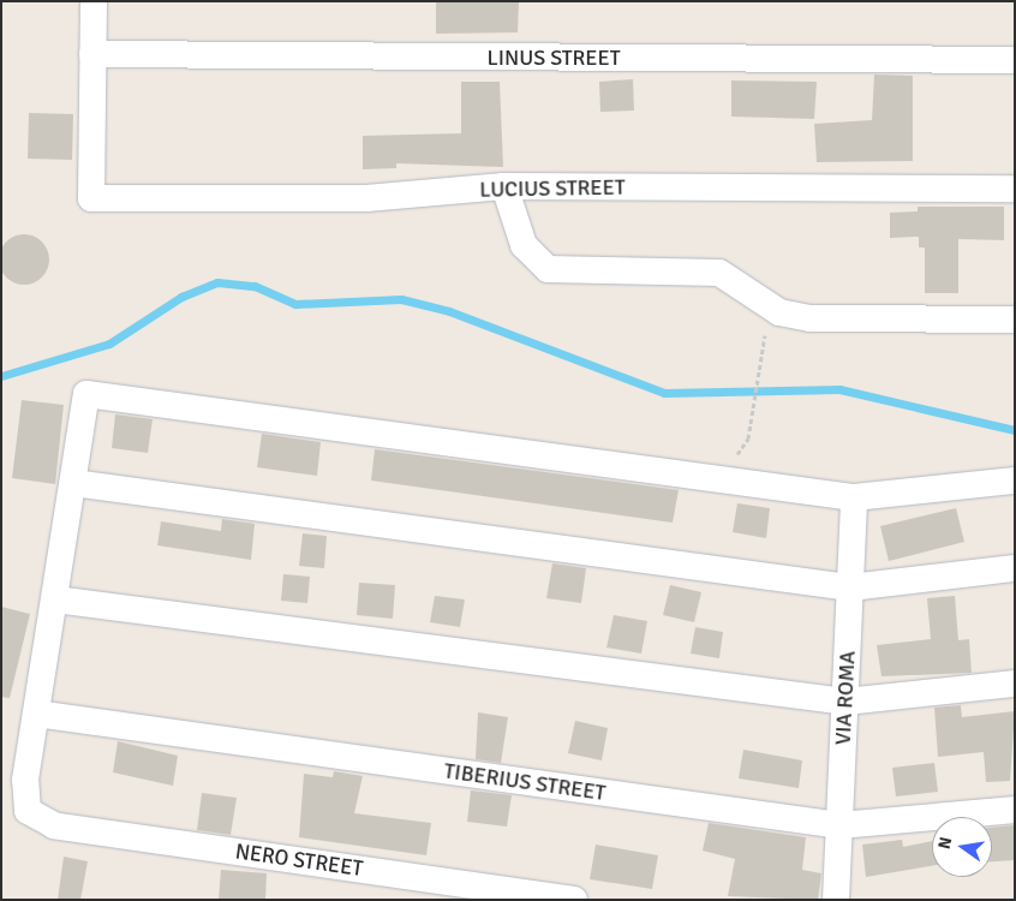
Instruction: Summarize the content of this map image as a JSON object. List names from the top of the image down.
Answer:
{
  "streets": {
    "street": [
      "LINUS STREET",
      "LUCIUS STREET",
      "VIA ROMA",
      "TIBERIUS STREET",
      "NERO STREET"
    ]
  },
  "crossings": [
    ["LINUS STREET", "LUCIUS STREET"],
    ["VIA ROMA", "TIBERIUS STREET"],
    ["TIBERIUS STREET", "NERO STREET"]
  ],
  "north": "left"
}
